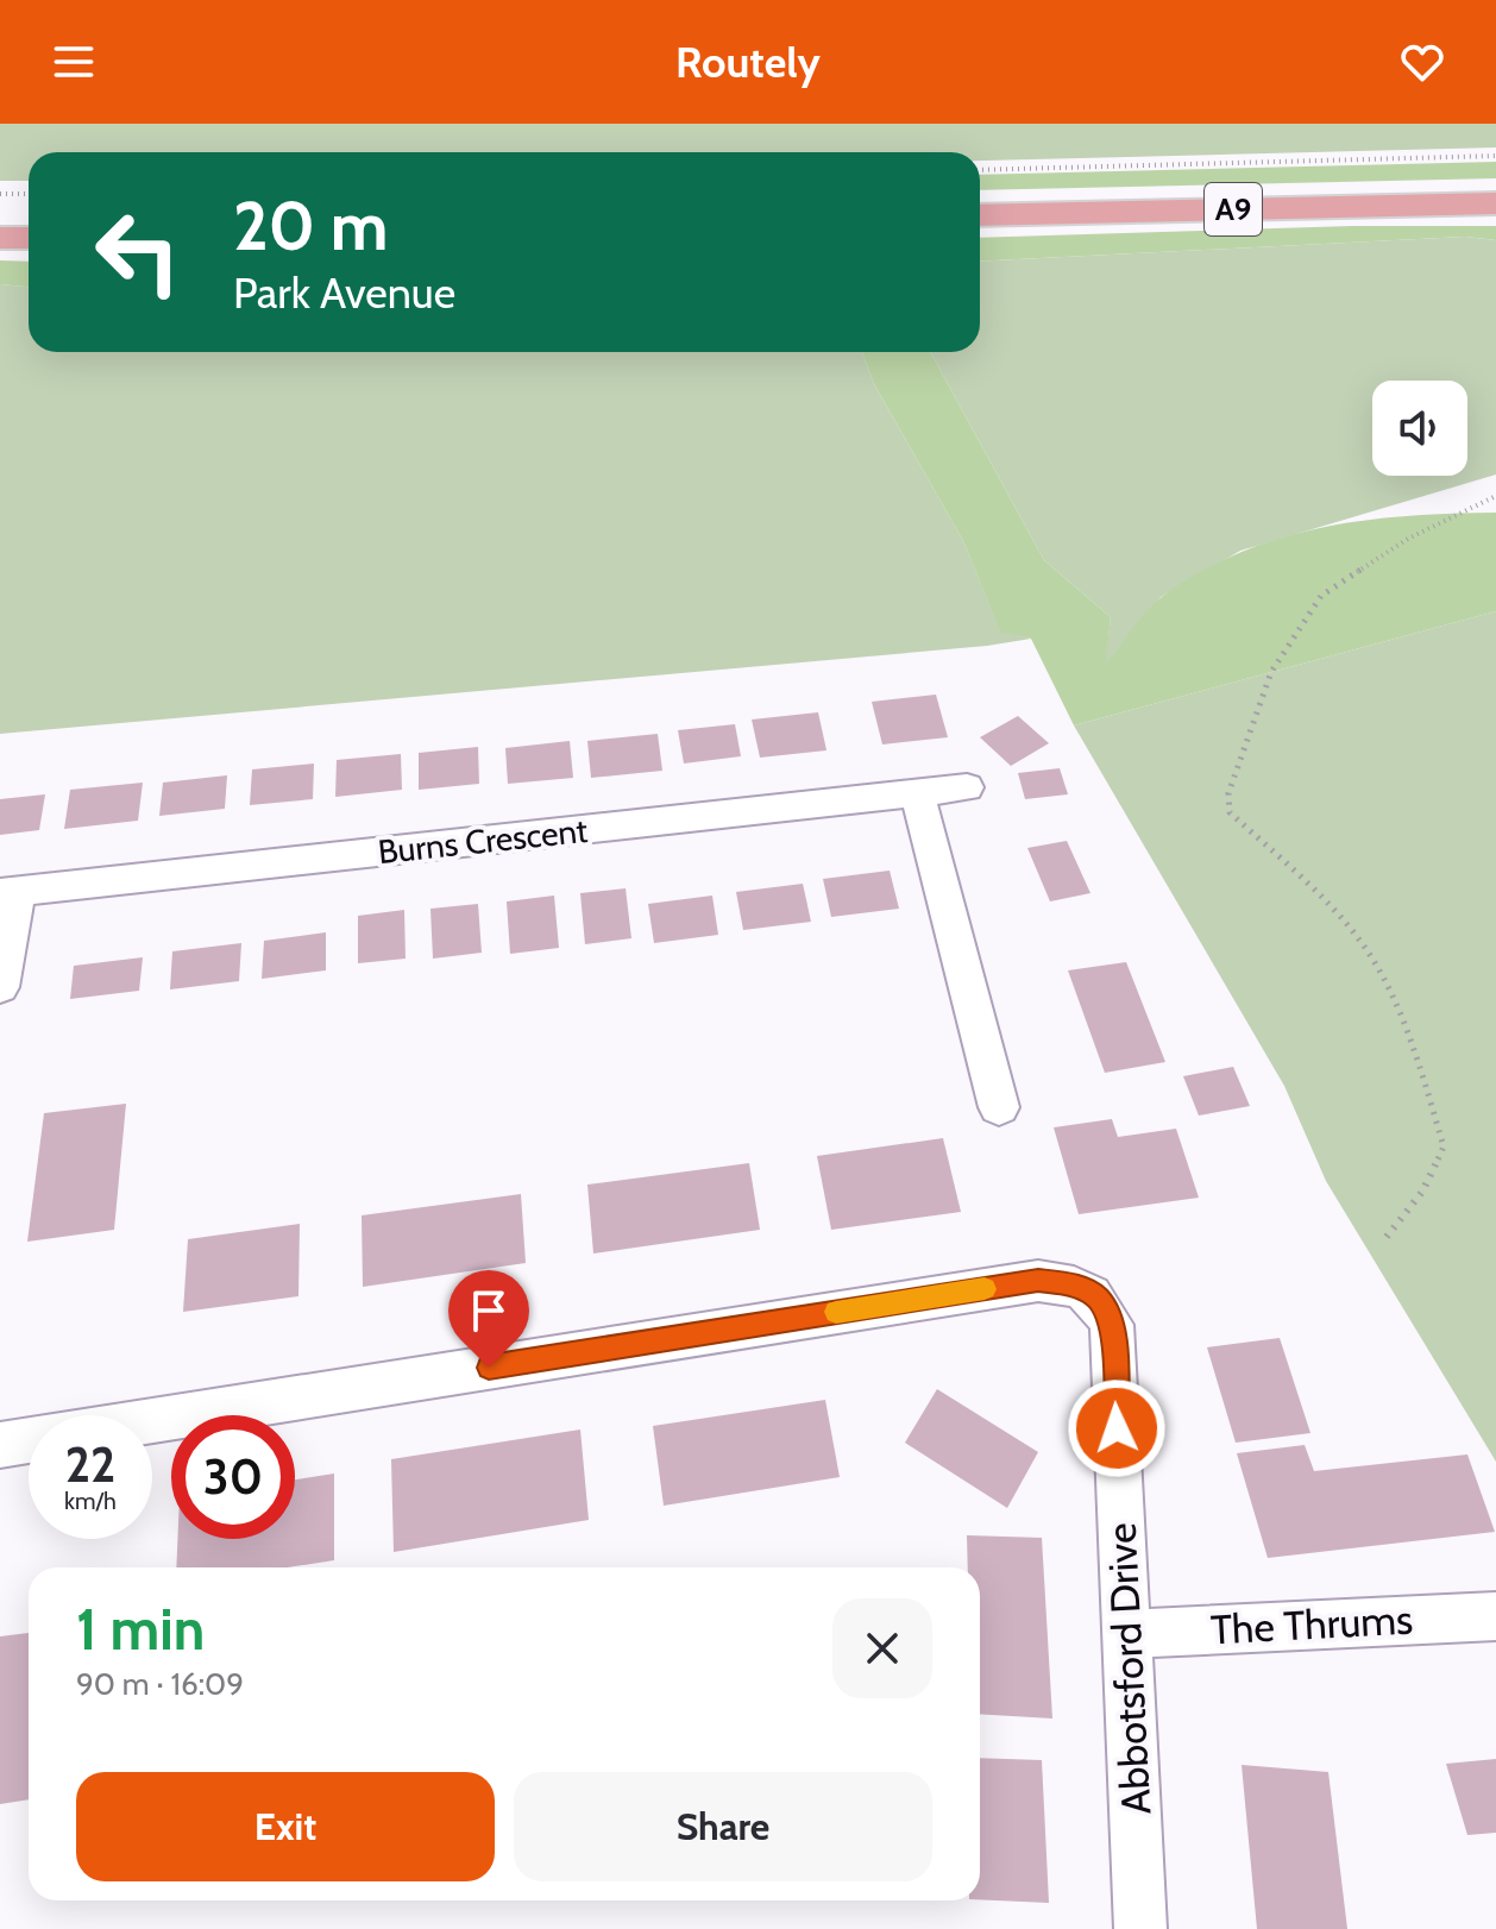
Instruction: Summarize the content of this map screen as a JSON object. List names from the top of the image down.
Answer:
{
  "streets": {
    "main road": ["A9"],
    "street": ["Burns Crescent", "The Thrums", "Abbotsford Drive"]
  },
  "crossings": [
    ["The Thrums", "Abbotsford Drive"]
  ],
  "page": {
    "header": "Routely",
    "turn": ["20 m", "Park Avenue"],
    "speed": "22 km/h",
    "limit": "30",
    "heading": ["1 min", "90 m · 16:09"],
    "buttons": ["Exit", "Share"]
  }
}
